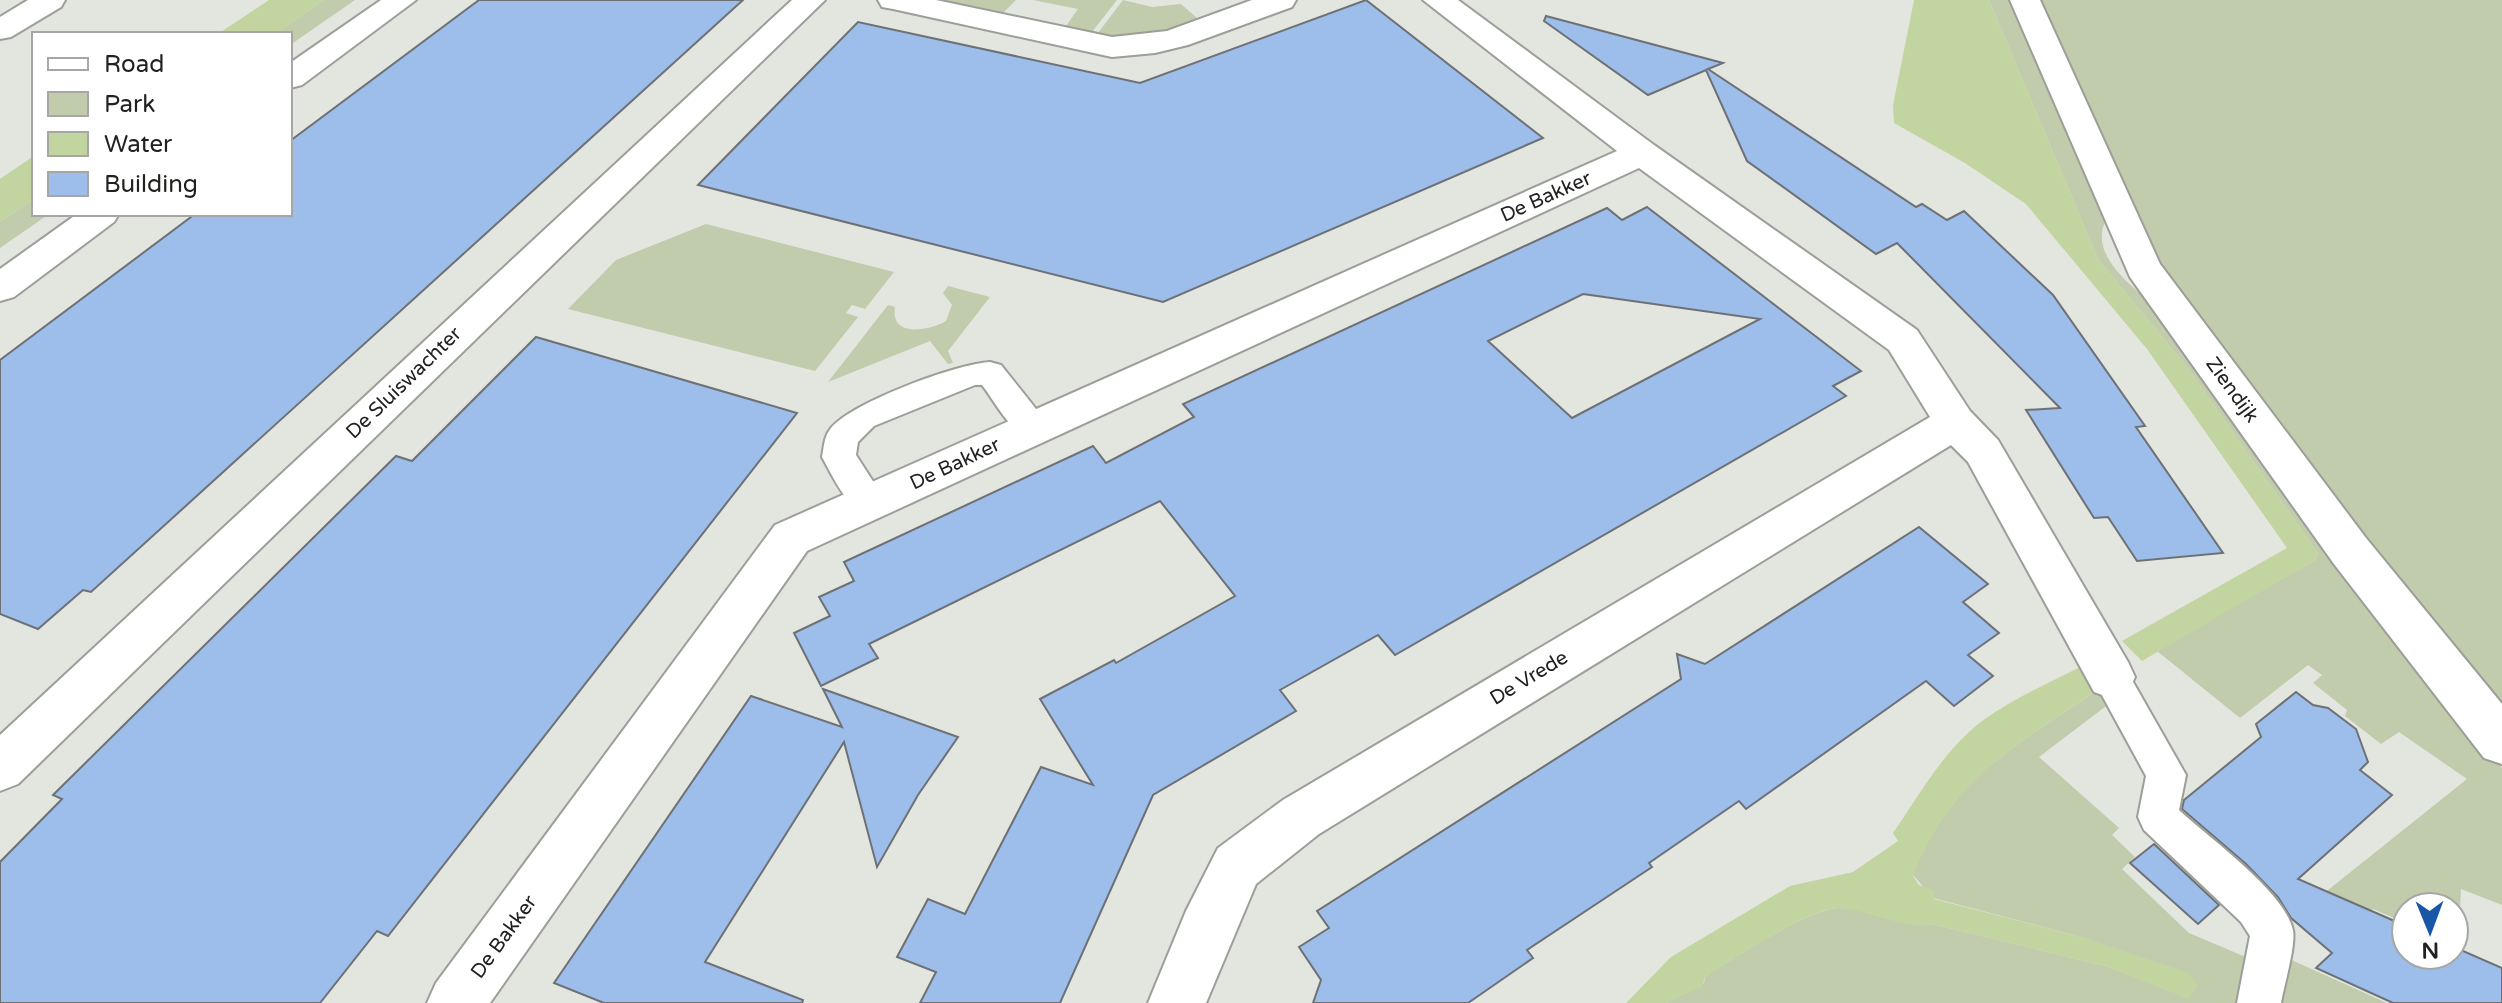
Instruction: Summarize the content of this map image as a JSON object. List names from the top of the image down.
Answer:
{
  "streets": {
    "street": [
      "De Bakker",
      "De Sluiswachter",
      "Ziendijk",
      "De Vrede"
    ]
  },
  "legend": [
    "Road",
    "Park",
    "Water",
    "Building"
  ],
  "north": "bottom"
}
